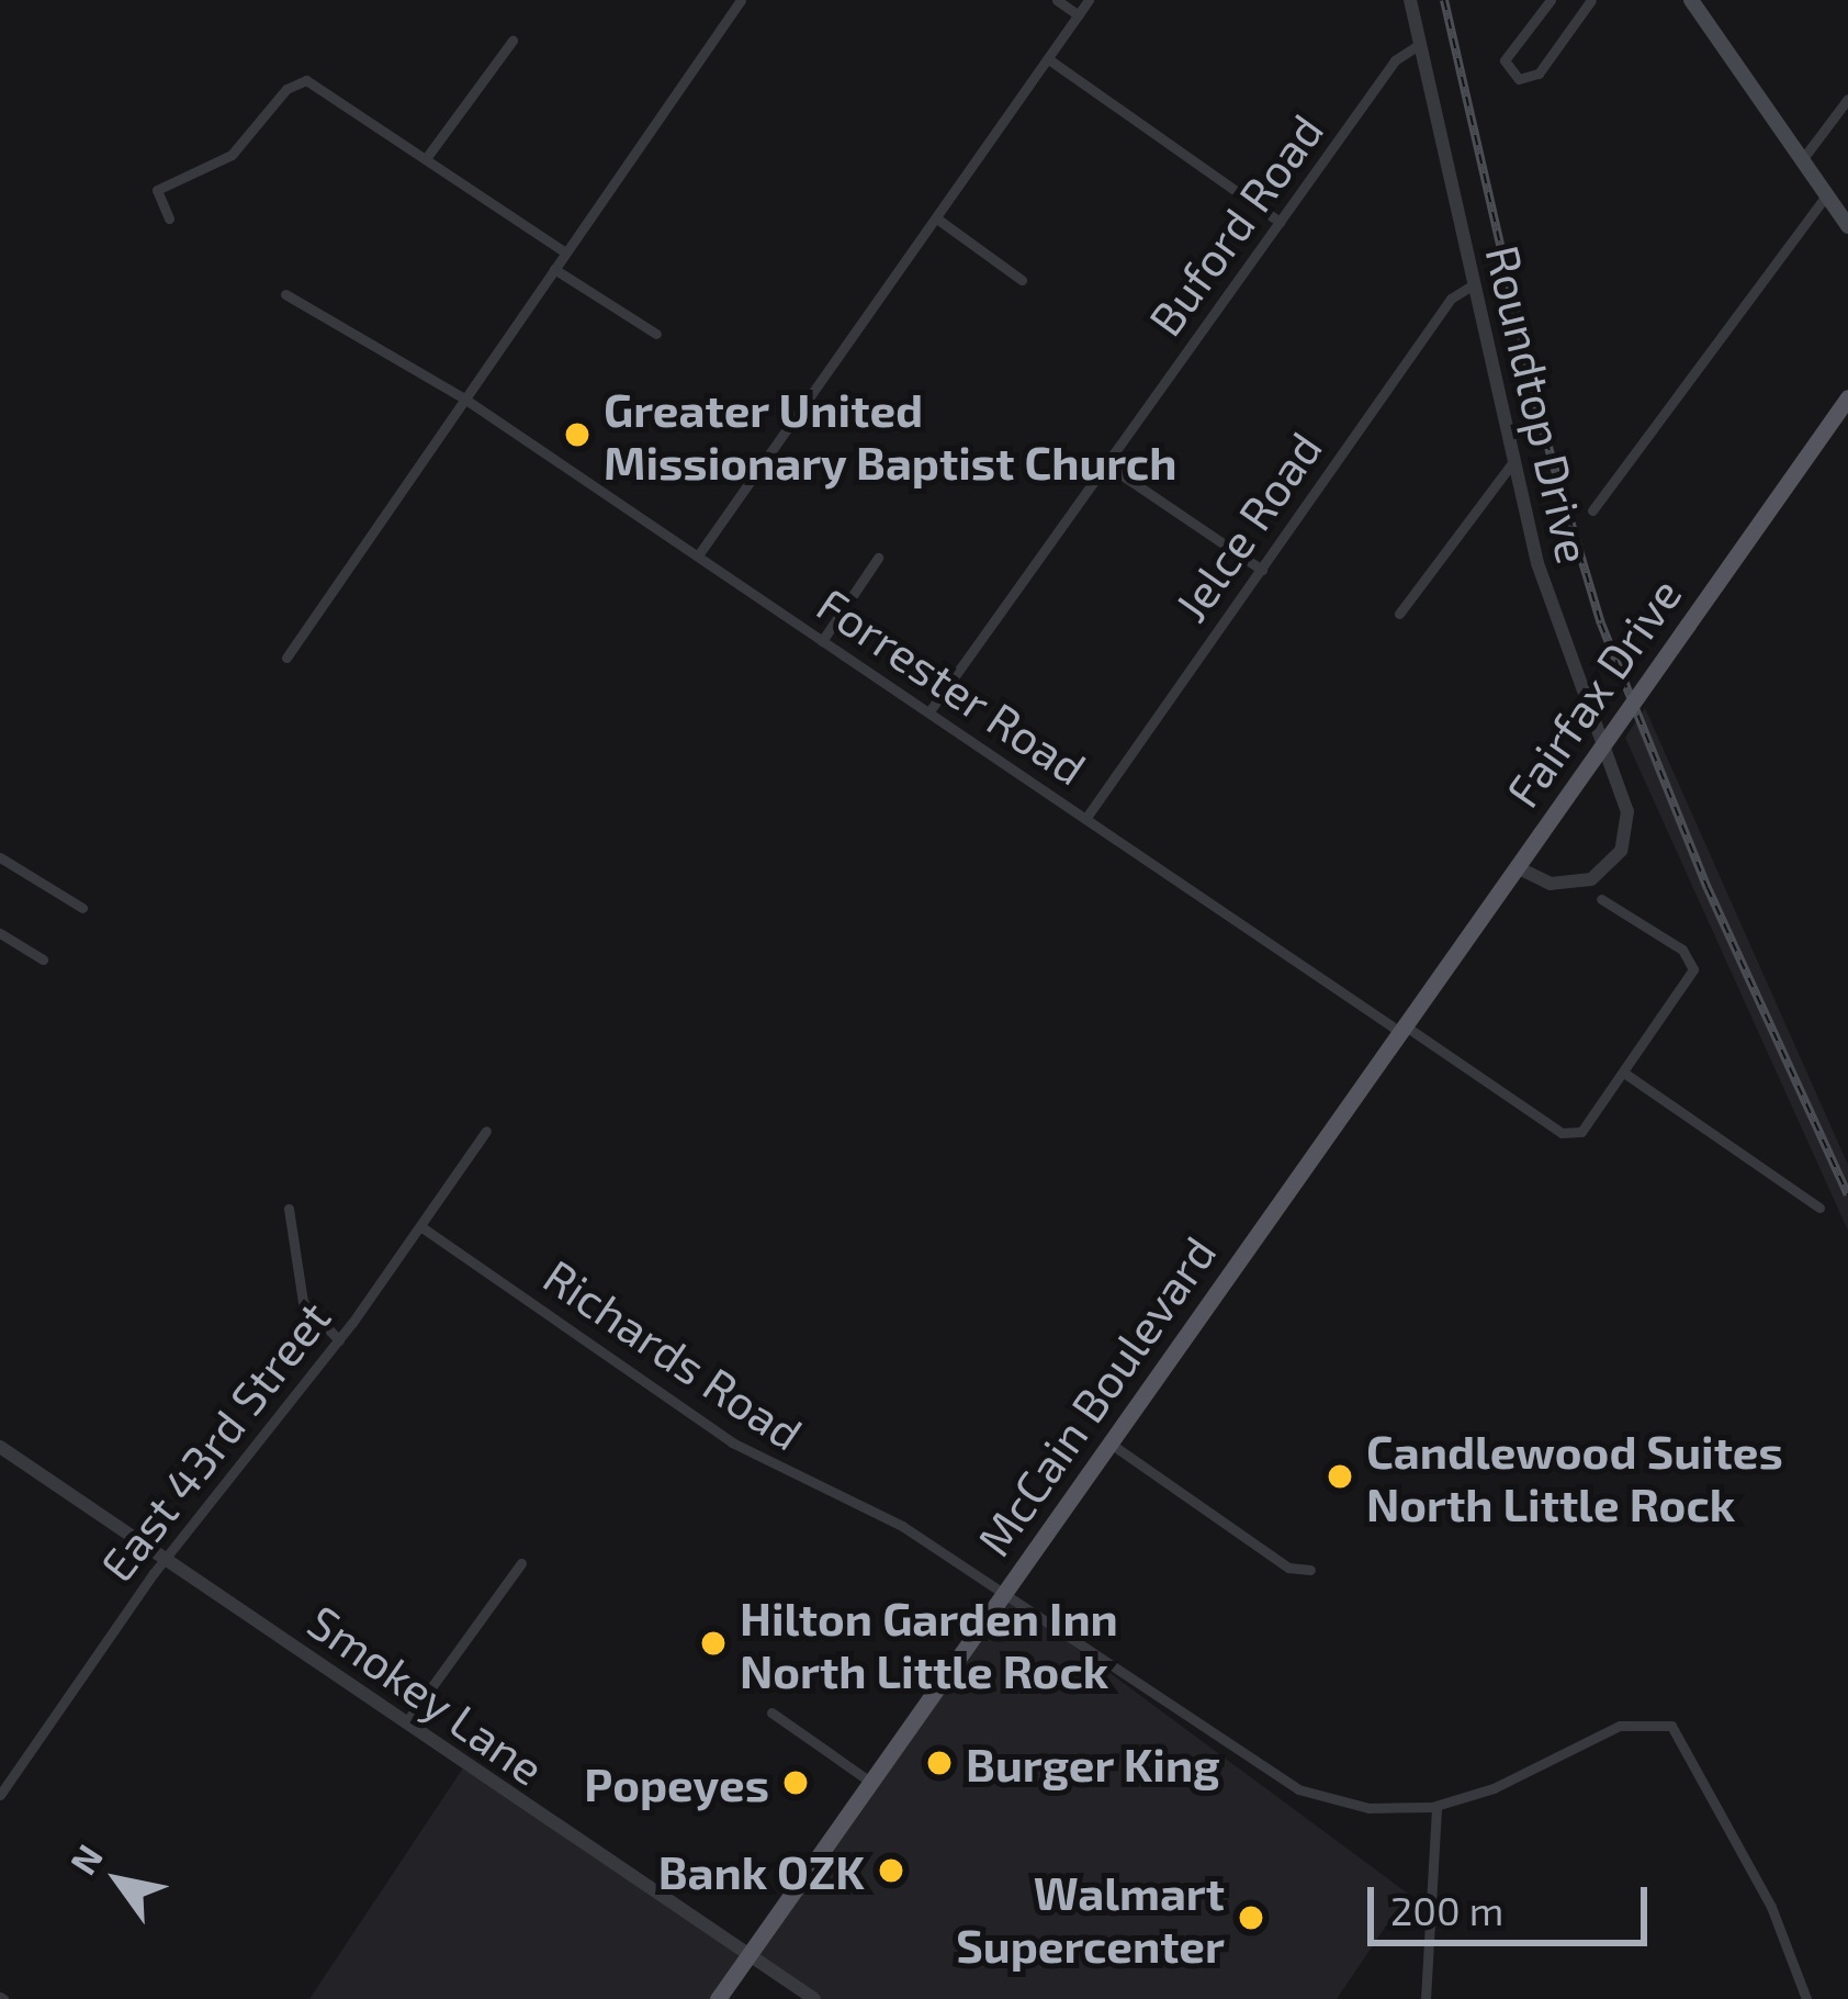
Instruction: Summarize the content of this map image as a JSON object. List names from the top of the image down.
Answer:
{
  "streets": {
    "main road": ["Fairfax Drive", "McCain Boulevard"],
    "street": [
      "Buford Road",
      "Roundtop Drive",
      "Jelce Road",
      "Forrester Road",
      "Richards Road",
      "East 43rd Street",
      "Smokey Lane"
    ]
  },
  "crossings": [
    ["Buford Road", "Roundtop Drive"],
    ["Buford Road", "Forrester Road"],
    ["Roundtop Drive", "Jelce Road"],
    ["Roundtop Drive", "Fairfax Drive"],
    ["Jelce Road", "Forrester Road"],
    ["Forrester Road", "Fairfax Drive"],
    ["Forrester Road", "McCain Boulevard"],
    ["Fairfax Drive", "McCain Boulevard"],
    ["Richards Road", "McCain Boulevard"],
    ["Richards Road", "East 43rd Street"],
    ["McCain Boulevard", "Smokey Lane"],
    ["East 43rd Street", "Smokey Lane"]
  ],
  "places": [
    "Greater United Missionary Baptist Church",
    "Candlewood Suites North Little Rock",
    "Hilton Garden Inn North Little Rock",
    "Burger King",
    "Popeyes",
    "Bank OZK",
    "Walmart Supercenter"
  ],
  "scale_bar": "200 m",
  "north": "top left"
}
